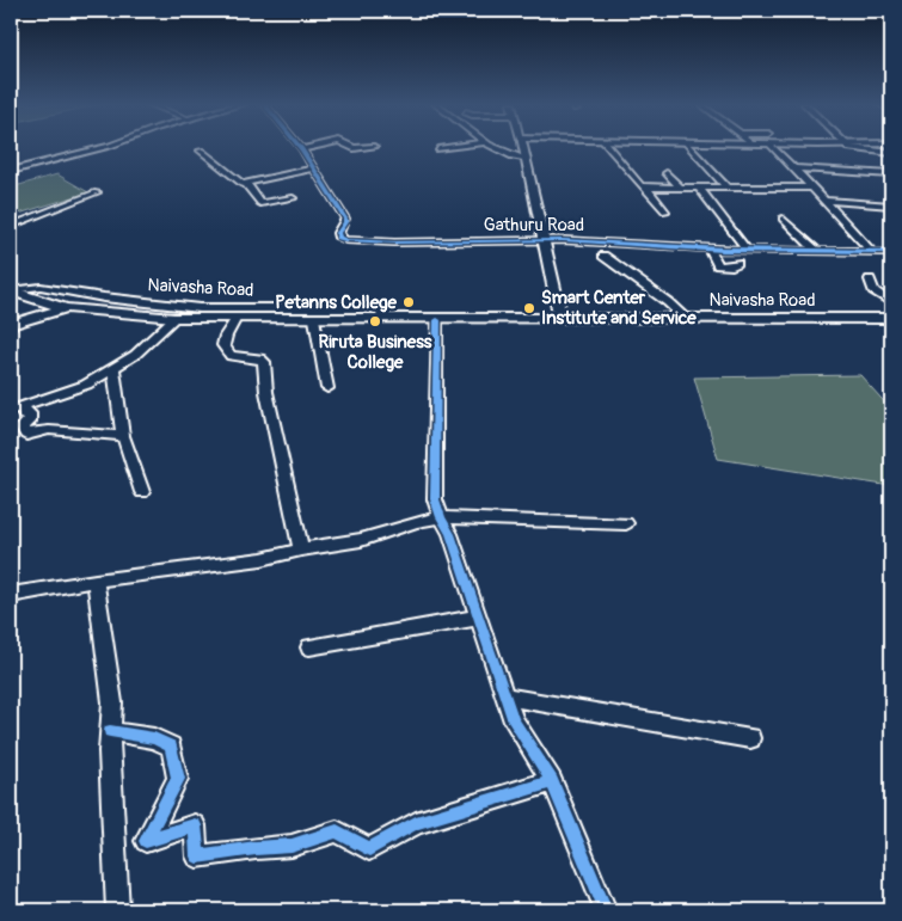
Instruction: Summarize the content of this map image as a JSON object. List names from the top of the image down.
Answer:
{
  "streets": {
    "main road": ["Naivasha Road"],
    "street": ["Gathuru Road"]
  },
  "places": ["Petanns College", "Smart Center Institute and Service", "Riruta Business College"]
}
